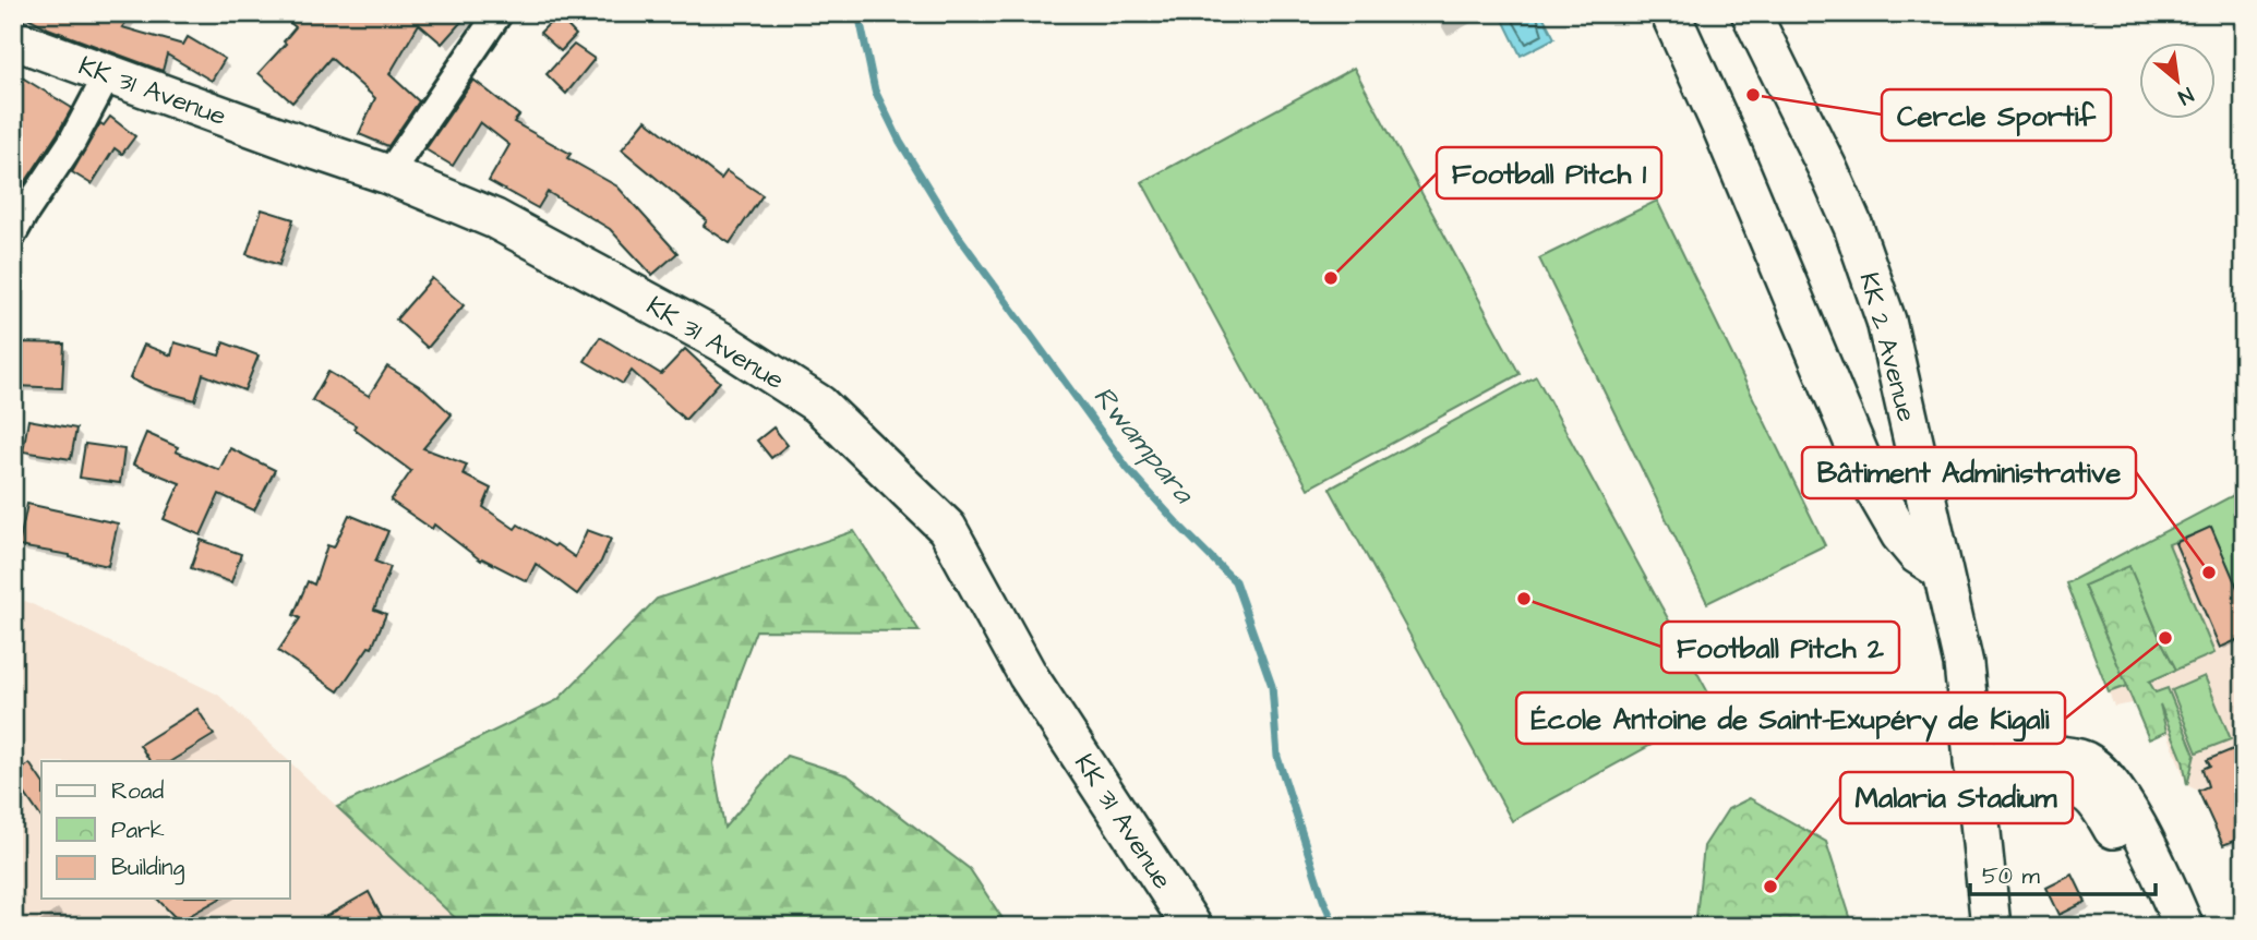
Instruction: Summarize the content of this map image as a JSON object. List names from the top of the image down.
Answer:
{
  "streets": {
    "main road": ["KK 31 Avenue", "KK 2 Avenue"]
  },
  "water": ["Rwampara"],
  "places": [
    "Cercle Sportif",
    "Football Pitch 1",
    "Bâtiment Administrative",
    "Football Pitch 2",
    "École Antoine de Saint-Exupéry de Kigali",
    "Malaria Stadium"
  ],
  "legend": ["Road", "Park", "Building"],
  "scale_bar": "50 m",
  "north": "bottom right"
}
